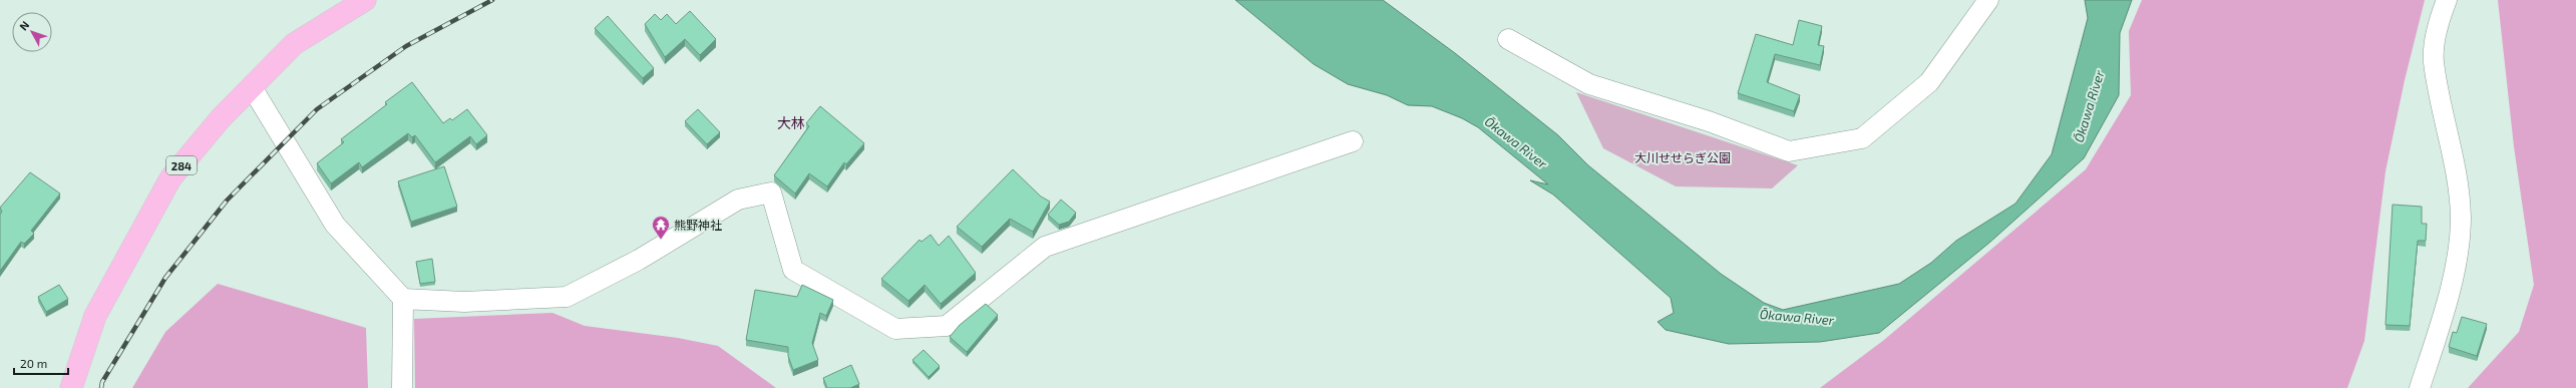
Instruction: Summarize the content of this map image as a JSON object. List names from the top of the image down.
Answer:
{
  "streets": {
    "highway": ["284"]
  },
  "districts": ["大林"],
  "water": ["Ōkawa River"],
  "parks": ["大川せせらぎ公園"],
  "places": {
    "temple": ["熊野神社"]
  },
  "scale_bar": "20 m",
  "north": "top left"
}
